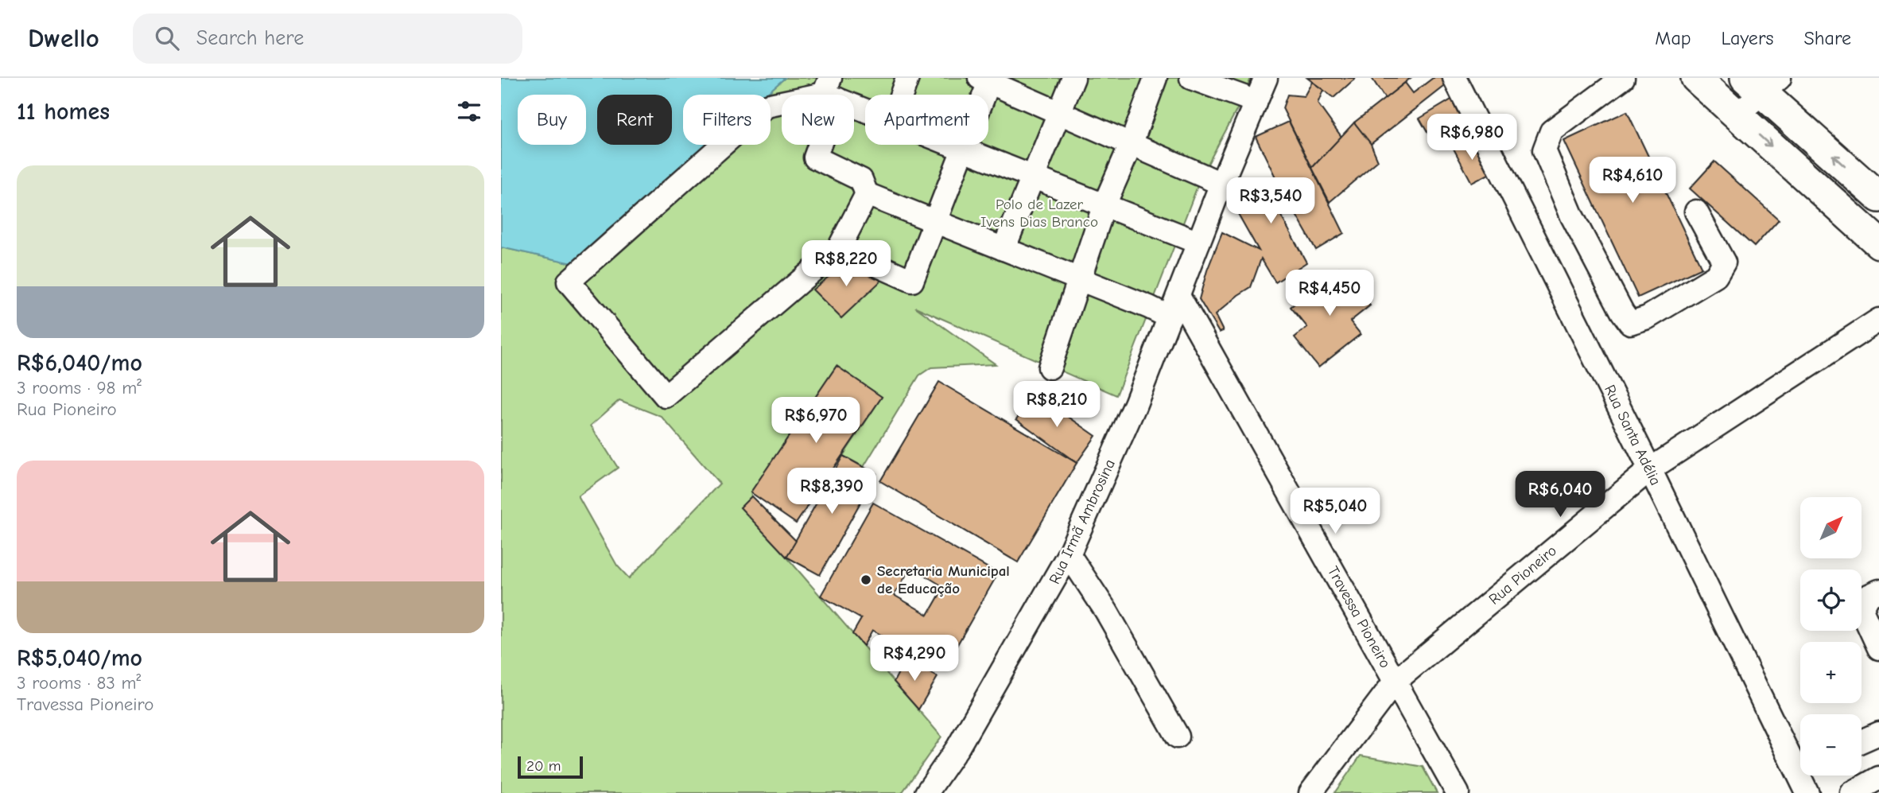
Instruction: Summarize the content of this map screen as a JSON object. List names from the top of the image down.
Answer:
{
  "streets": {
    "street": [
      "Rua Santa Adélia",
      "Rua Irmã Ambrosina",
      "Rua Pioneiro",
      "Travessa Pioneiro"
    ]
  },
  "crossings": [
    ["Rua Santa Adélia", "Rua Pioneiro"],
    ["Rua Irmã Ambrosina", "Travessa Pioneiro"],
    ["Rua Pioneiro", "Travessa Pioneiro"]
  ],
  "parks": ["Polo de Lazer Ivens Dias Branco"],
  "places": ["Secretaria Municipal de Educação"],
  "scale_bar": "20 m",
  "north": "top right",
  "page": {
    "header": "Dwello",
    "search": "Search here",
    "nav": ["Map", "Layers", "Share"],
    "heading": "11 homes",
    "chip": [
      "Buy",
      "Rent",
      "Filters",
      "New",
      "Apartment"
    ],
    "price": [
      "R$6,980",
      "R$4,610",
      "R$3,540",
      "R$8,220",
      "R$4,450",
      "R$8,210",
      "R$6,970",
      "R$8,390",
      "R$6,040",
      "R$5,040",
      "R$4,290"
    ],
    "list": [
      {
        "name": "R$6,040/mo",
        "note": "3 rooms · 98 m² · Rua Pioneiro"
      },
      {
        "name": "R$5,040/mo",
        "note": "3 rooms · 83 m² · Travessa Pioneiro"
      }
    ],
    "map_buttons": ["+", "−"],
    "scale": "20 m"
  }
}
